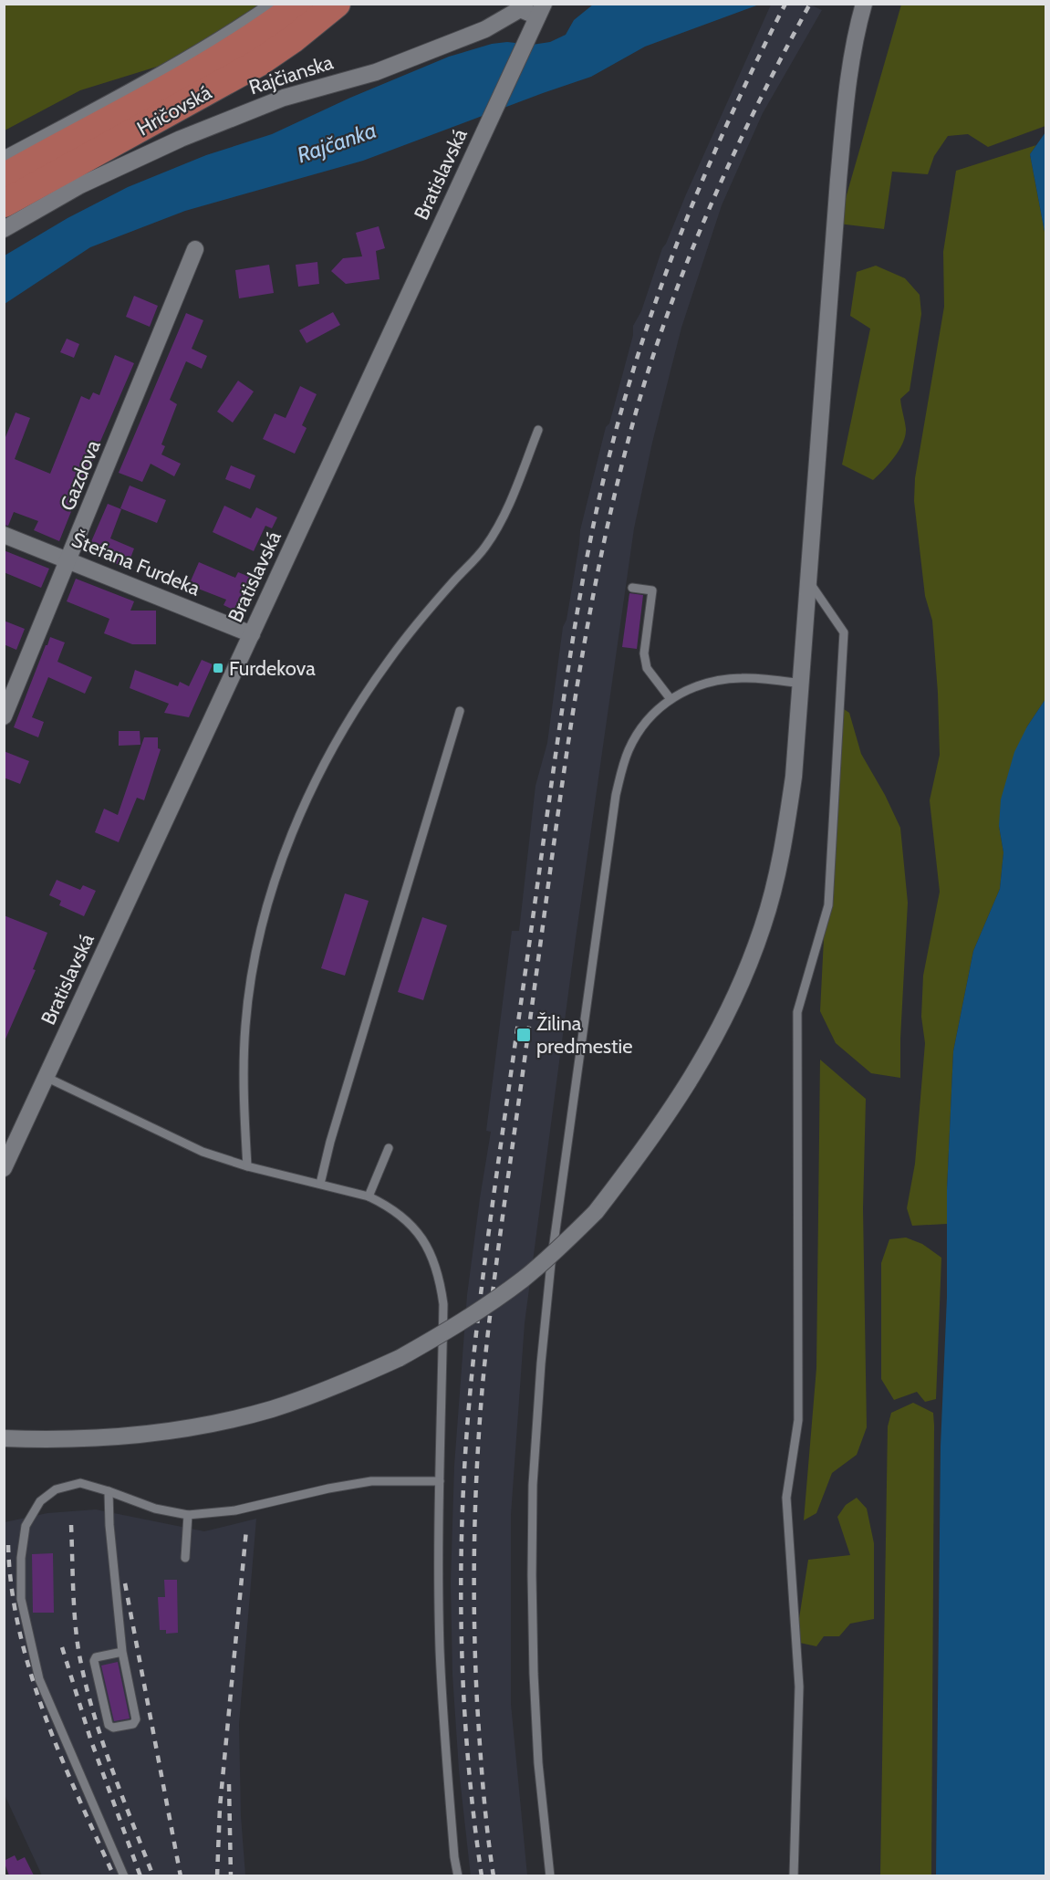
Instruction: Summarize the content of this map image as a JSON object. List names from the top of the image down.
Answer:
{
  "streets": {
    "main road": ["Hričovská"],
    "street": [
      "Rajčianska",
      "Bratislavská",
      "Gazdova",
      "Štefana Furdeka"
    ]
  },
  "crossings": [
    ["Rajčianska", "Bratislavská"],
    ["Bratislavská", "Štefana Furdeka"],
    ["Gazdova", "Štefana Furdeka"]
  ],
  "water": ["Rajčanka"],
  "places": {
    "transit": ["Furdekova", "Žilina predmestie"]
  }
}
